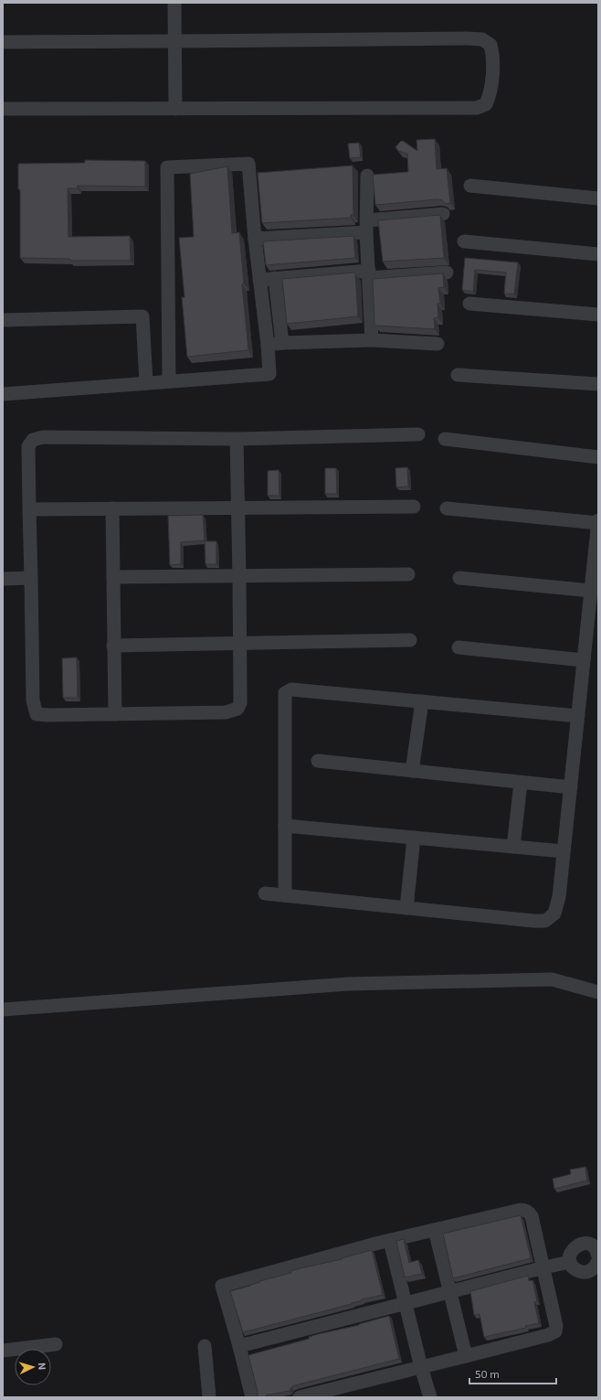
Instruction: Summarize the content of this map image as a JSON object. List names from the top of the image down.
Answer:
{
  "scale_bar": "50 m",
  "north": "right"
}
